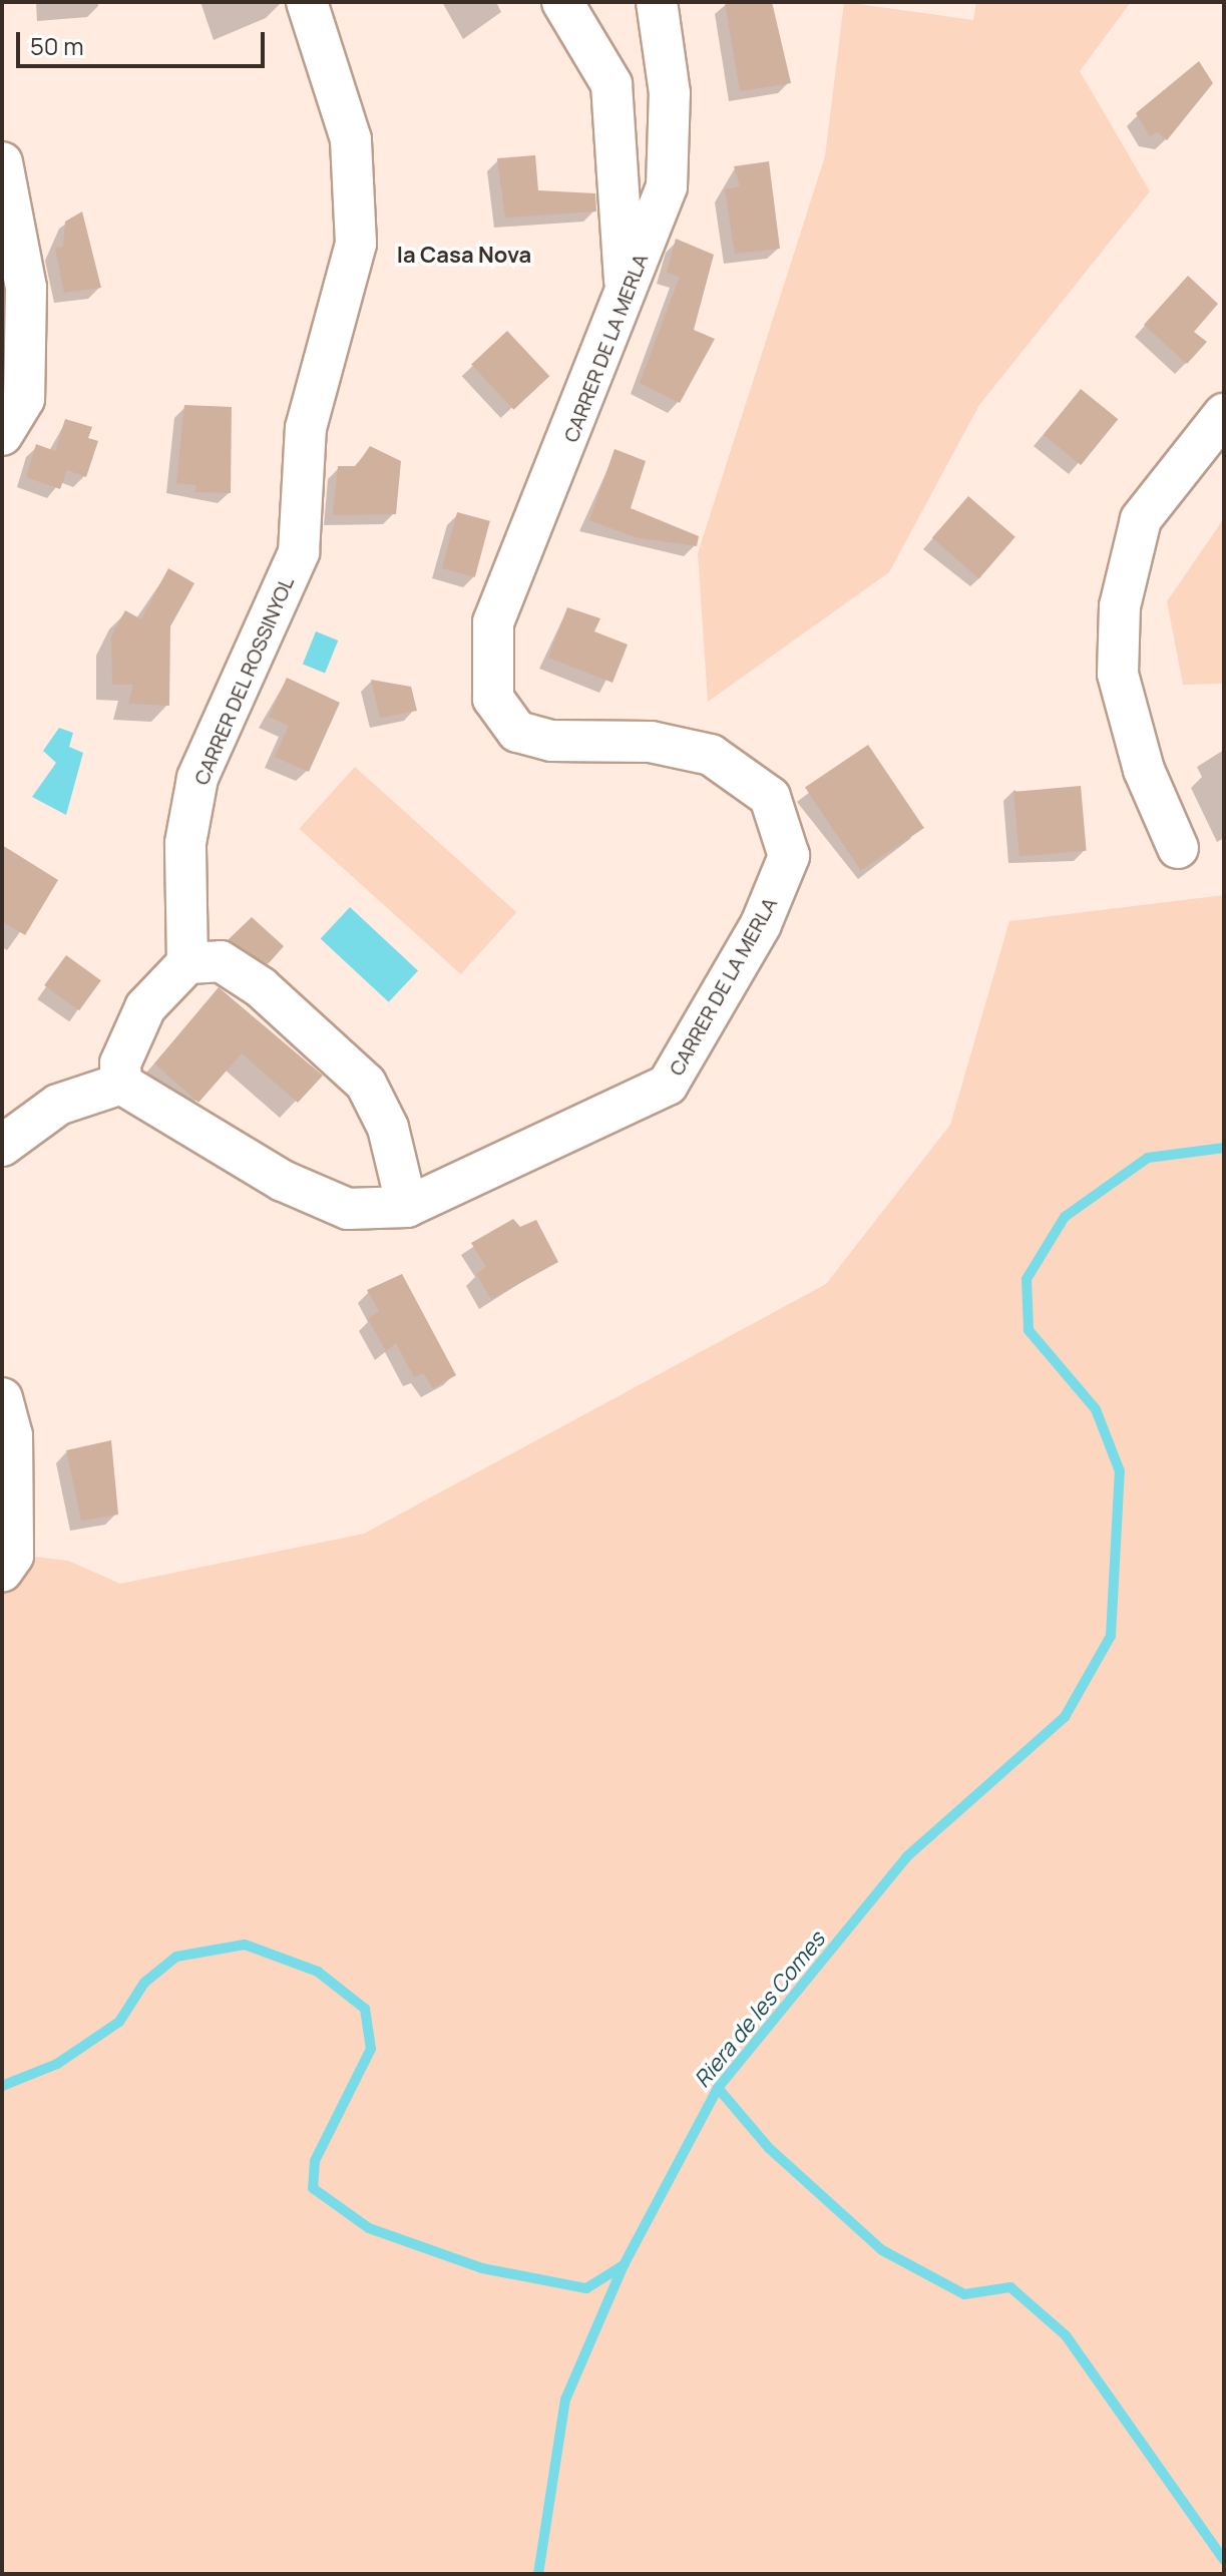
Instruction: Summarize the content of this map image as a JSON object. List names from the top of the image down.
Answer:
{
  "streets": {
    "street": ["CARRER DE LA MERLA", "CARRER DEL ROSSINYOL"]
  },
  "districts": ["la Casa Nova"],
  "water": ["Riera de les Comes"],
  "scale_bar": "50 m"
}
